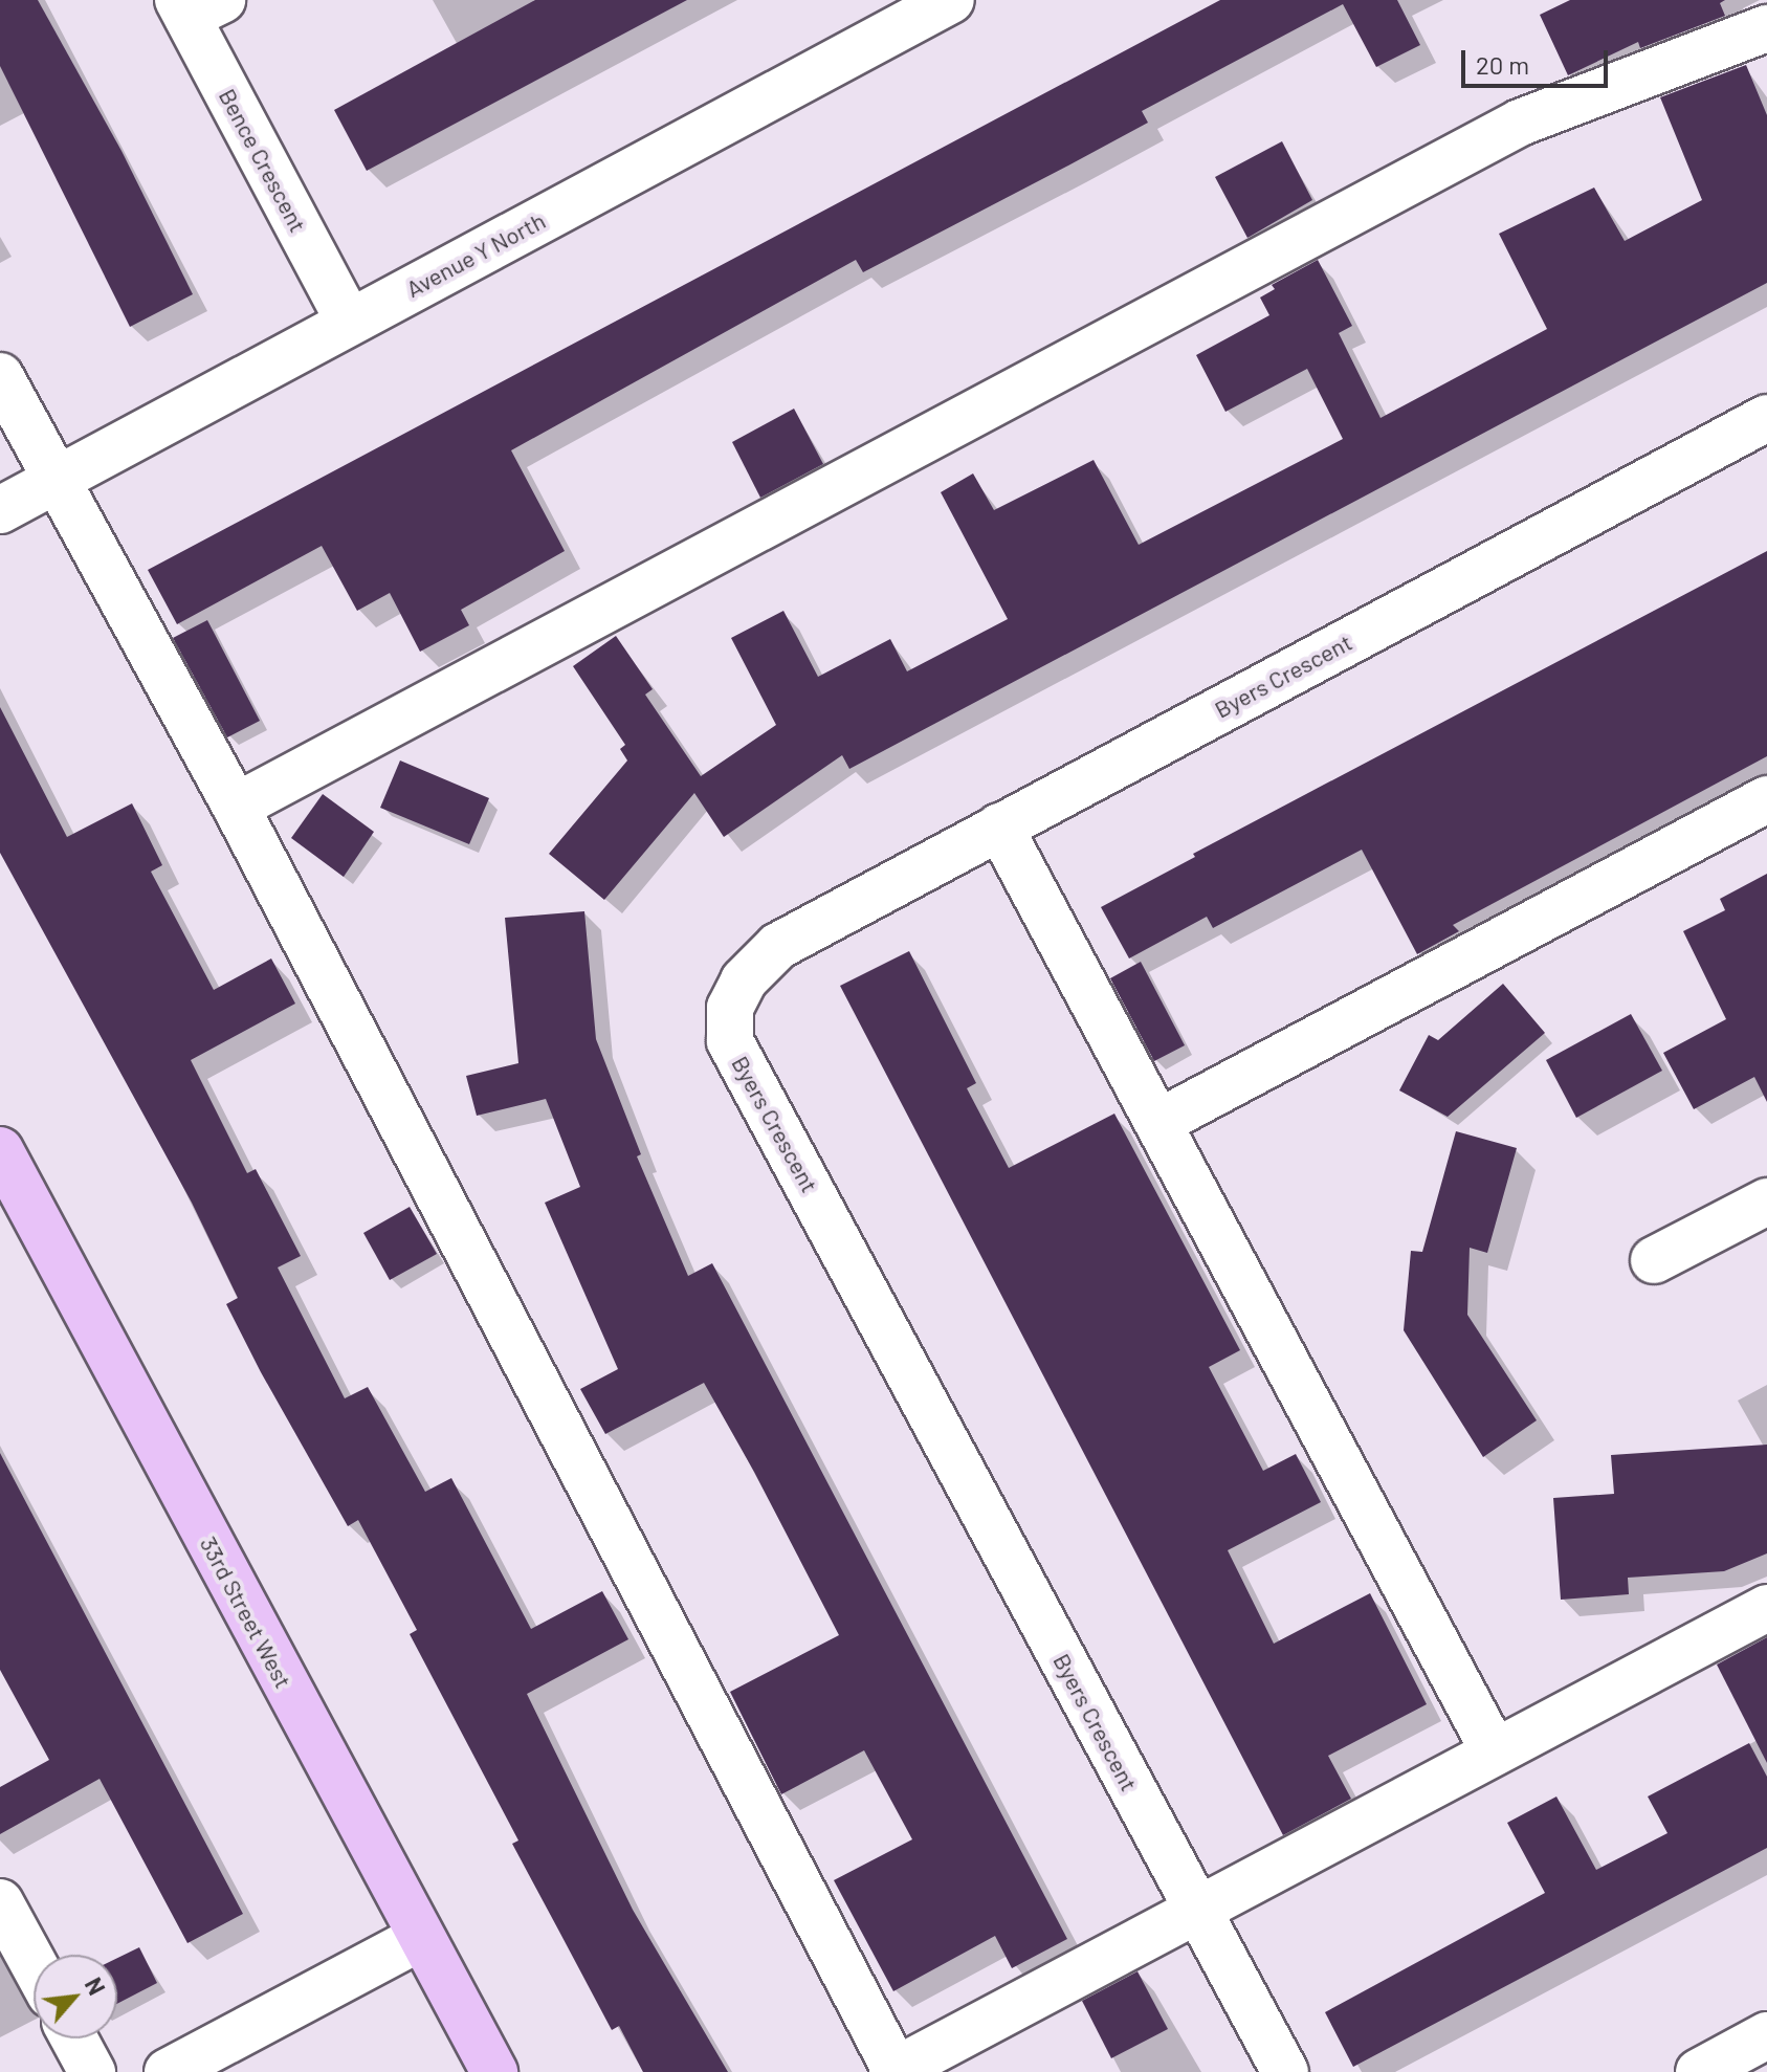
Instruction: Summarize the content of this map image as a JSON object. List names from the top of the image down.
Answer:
{
  "streets": {
    "main road": ["33rd Street West"],
    "street": ["Bence Crescent", "Avenue Y North", "Byers Crescent"]
  },
  "crossings": [
    ["Bence Crescent", "Avenue Y North"]
  ],
  "scale_bar": "20 m",
  "north": "top right"
}
